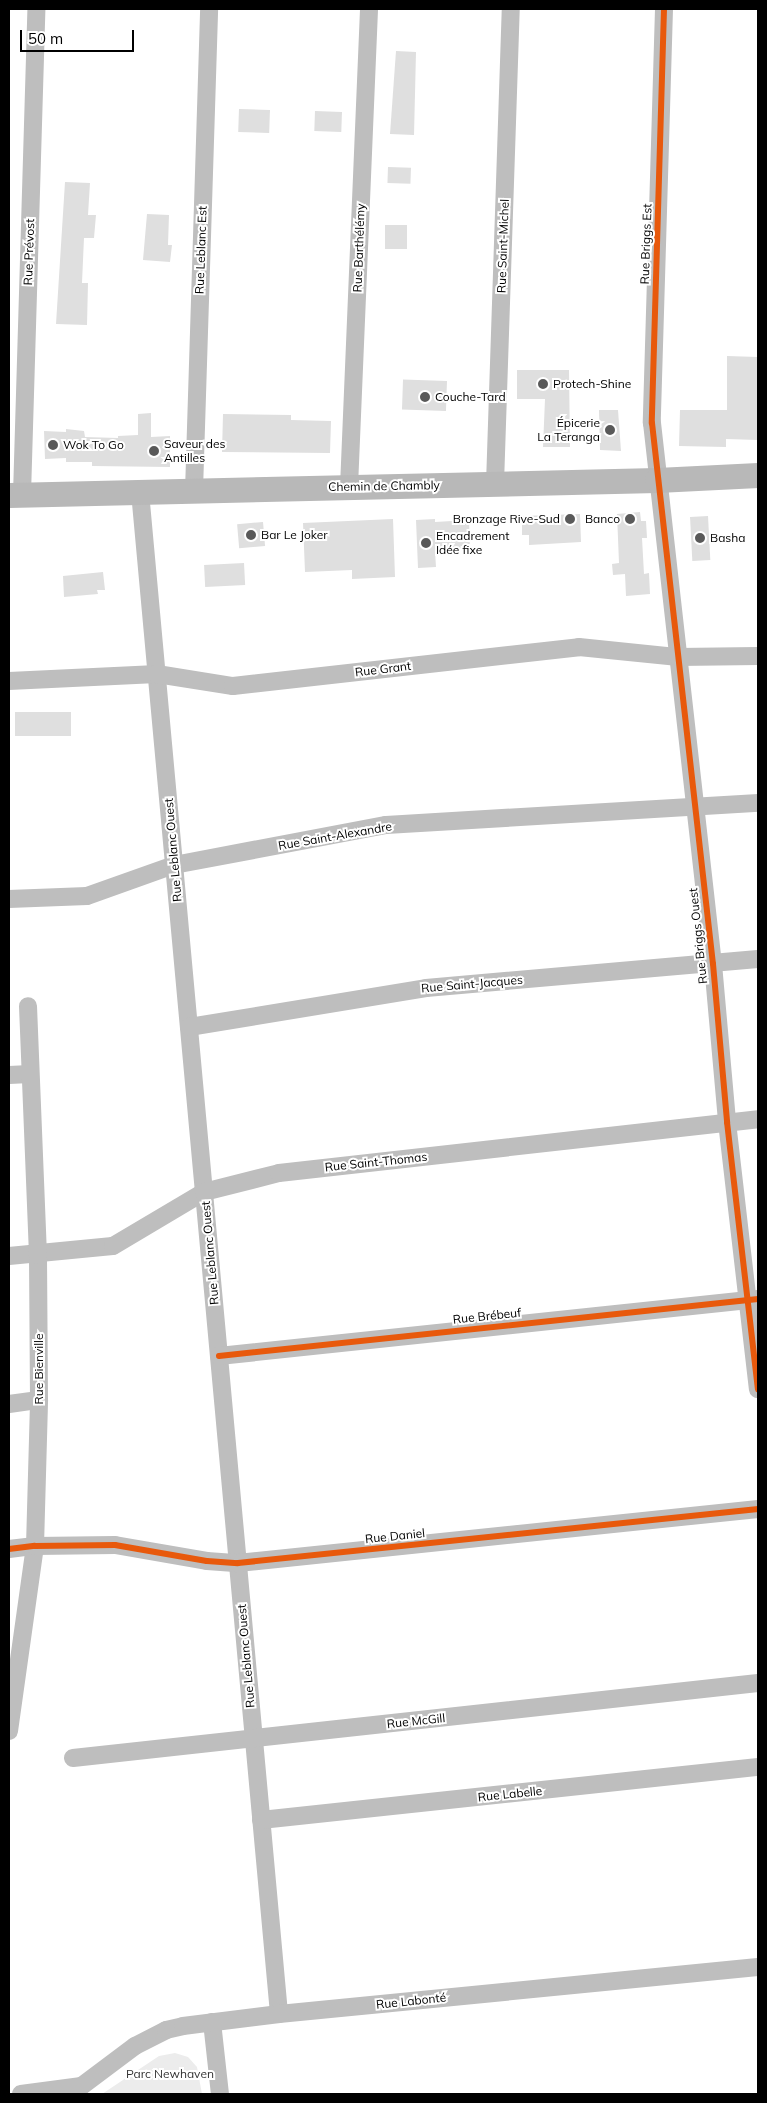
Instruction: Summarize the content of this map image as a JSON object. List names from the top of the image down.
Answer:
{
  "streets": {
    "main road": ["Chemin de Chambly"],
    "street": [
      "Rue Briggs Est",
      "Rue Saint-Michel",
      "Rue Barthélémy",
      "Rue Leblanc Est",
      "Rue Prévost",
      "Rue Grant",
      "Rue Saint-Alexandre",
      "Rue Leblanc Ouest",
      "Rue Briggs Ouest",
      "Rue Saint-Jacques",
      "Rue Saint-Thomas",
      "Rue Brébeuf",
      "Rue Bienville",
      "Rue Daniel",
      "Rue McGill",
      "Rue Labelle",
      "Rue Labonté"
    ]
  },
  "crossings": [
    ["Rue Briggs Est", "Chemin de Chambly"],
    ["Rue Briggs Est", "Rue Briggs Ouest"],
    ["Rue Saint-Michel", "Chemin de Chambly"],
    ["Rue Barthélémy", "Chemin de Chambly"],
    ["Rue Leblanc Est", "Chemin de Chambly"],
    ["Rue Prévost", "Chemin de Chambly"],
    ["Chemin de Chambly", "Rue Leblanc Ouest"],
    ["Chemin de Chambly", "Rue Briggs Ouest"],
    ["Rue Grant", "Rue Leblanc Ouest"],
    ["Rue Grant", "Rue Briggs Ouest"],
    ["Rue Saint-Alexandre", "Rue Leblanc Ouest"],
    ["Rue Saint-Alexandre", "Rue Briggs Ouest"],
    ["Rue Leblanc Ouest", "Rue Saint-Jacques"],
    ["Rue Leblanc Ouest", "Rue Saint-Thomas"],
    ["Rue Leblanc Ouest", "Rue Brébeuf"],
    ["Rue Leblanc Ouest", "Rue Daniel"],
    ["Rue Leblanc Ouest", "Rue McGill"],
    ["Rue Leblanc Ouest", "Rue Labelle"],
    ["Rue Leblanc Ouest", "Rue Labonté"],
    ["Rue Briggs Ouest", "Rue Saint-Jacques"],
    ["Rue Briggs Ouest", "Rue Saint-Thomas"],
    ["Rue Briggs Ouest", "Rue Brébeuf"],
    ["Rue Saint-Thomas", "Rue Bienville"],
    ["Rue Bienville", "Rue Daniel"]
  ],
  "parks": ["Parc Newhaven"],
  "places": [
    "Protech-Shine",
    "Couche-Tard",
    "Épicerie La Teranga",
    "Wok To Go",
    "Saveur des Antilles",
    "Bronzage Rive-Sud",
    "Banco",
    "Bar Le Joker",
    "Basha",
    "Encadrement Idée fixe"
  ],
  "scale_bar": "50 m"
}
